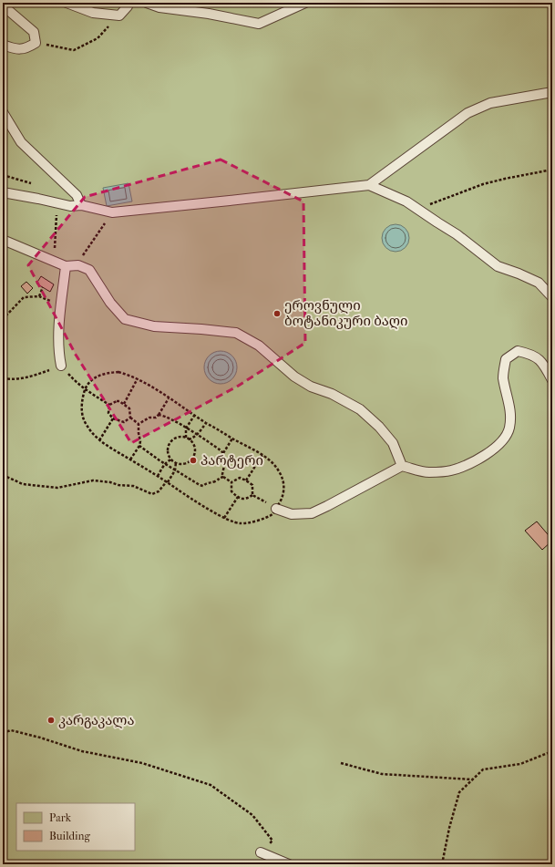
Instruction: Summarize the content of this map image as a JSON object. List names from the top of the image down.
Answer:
{
  "places": ["ეროვნული ბოტანიკური ბაღი", "პარტერი", "კარგაკალა"],
  "legend": ["Park", "Building"]
}
